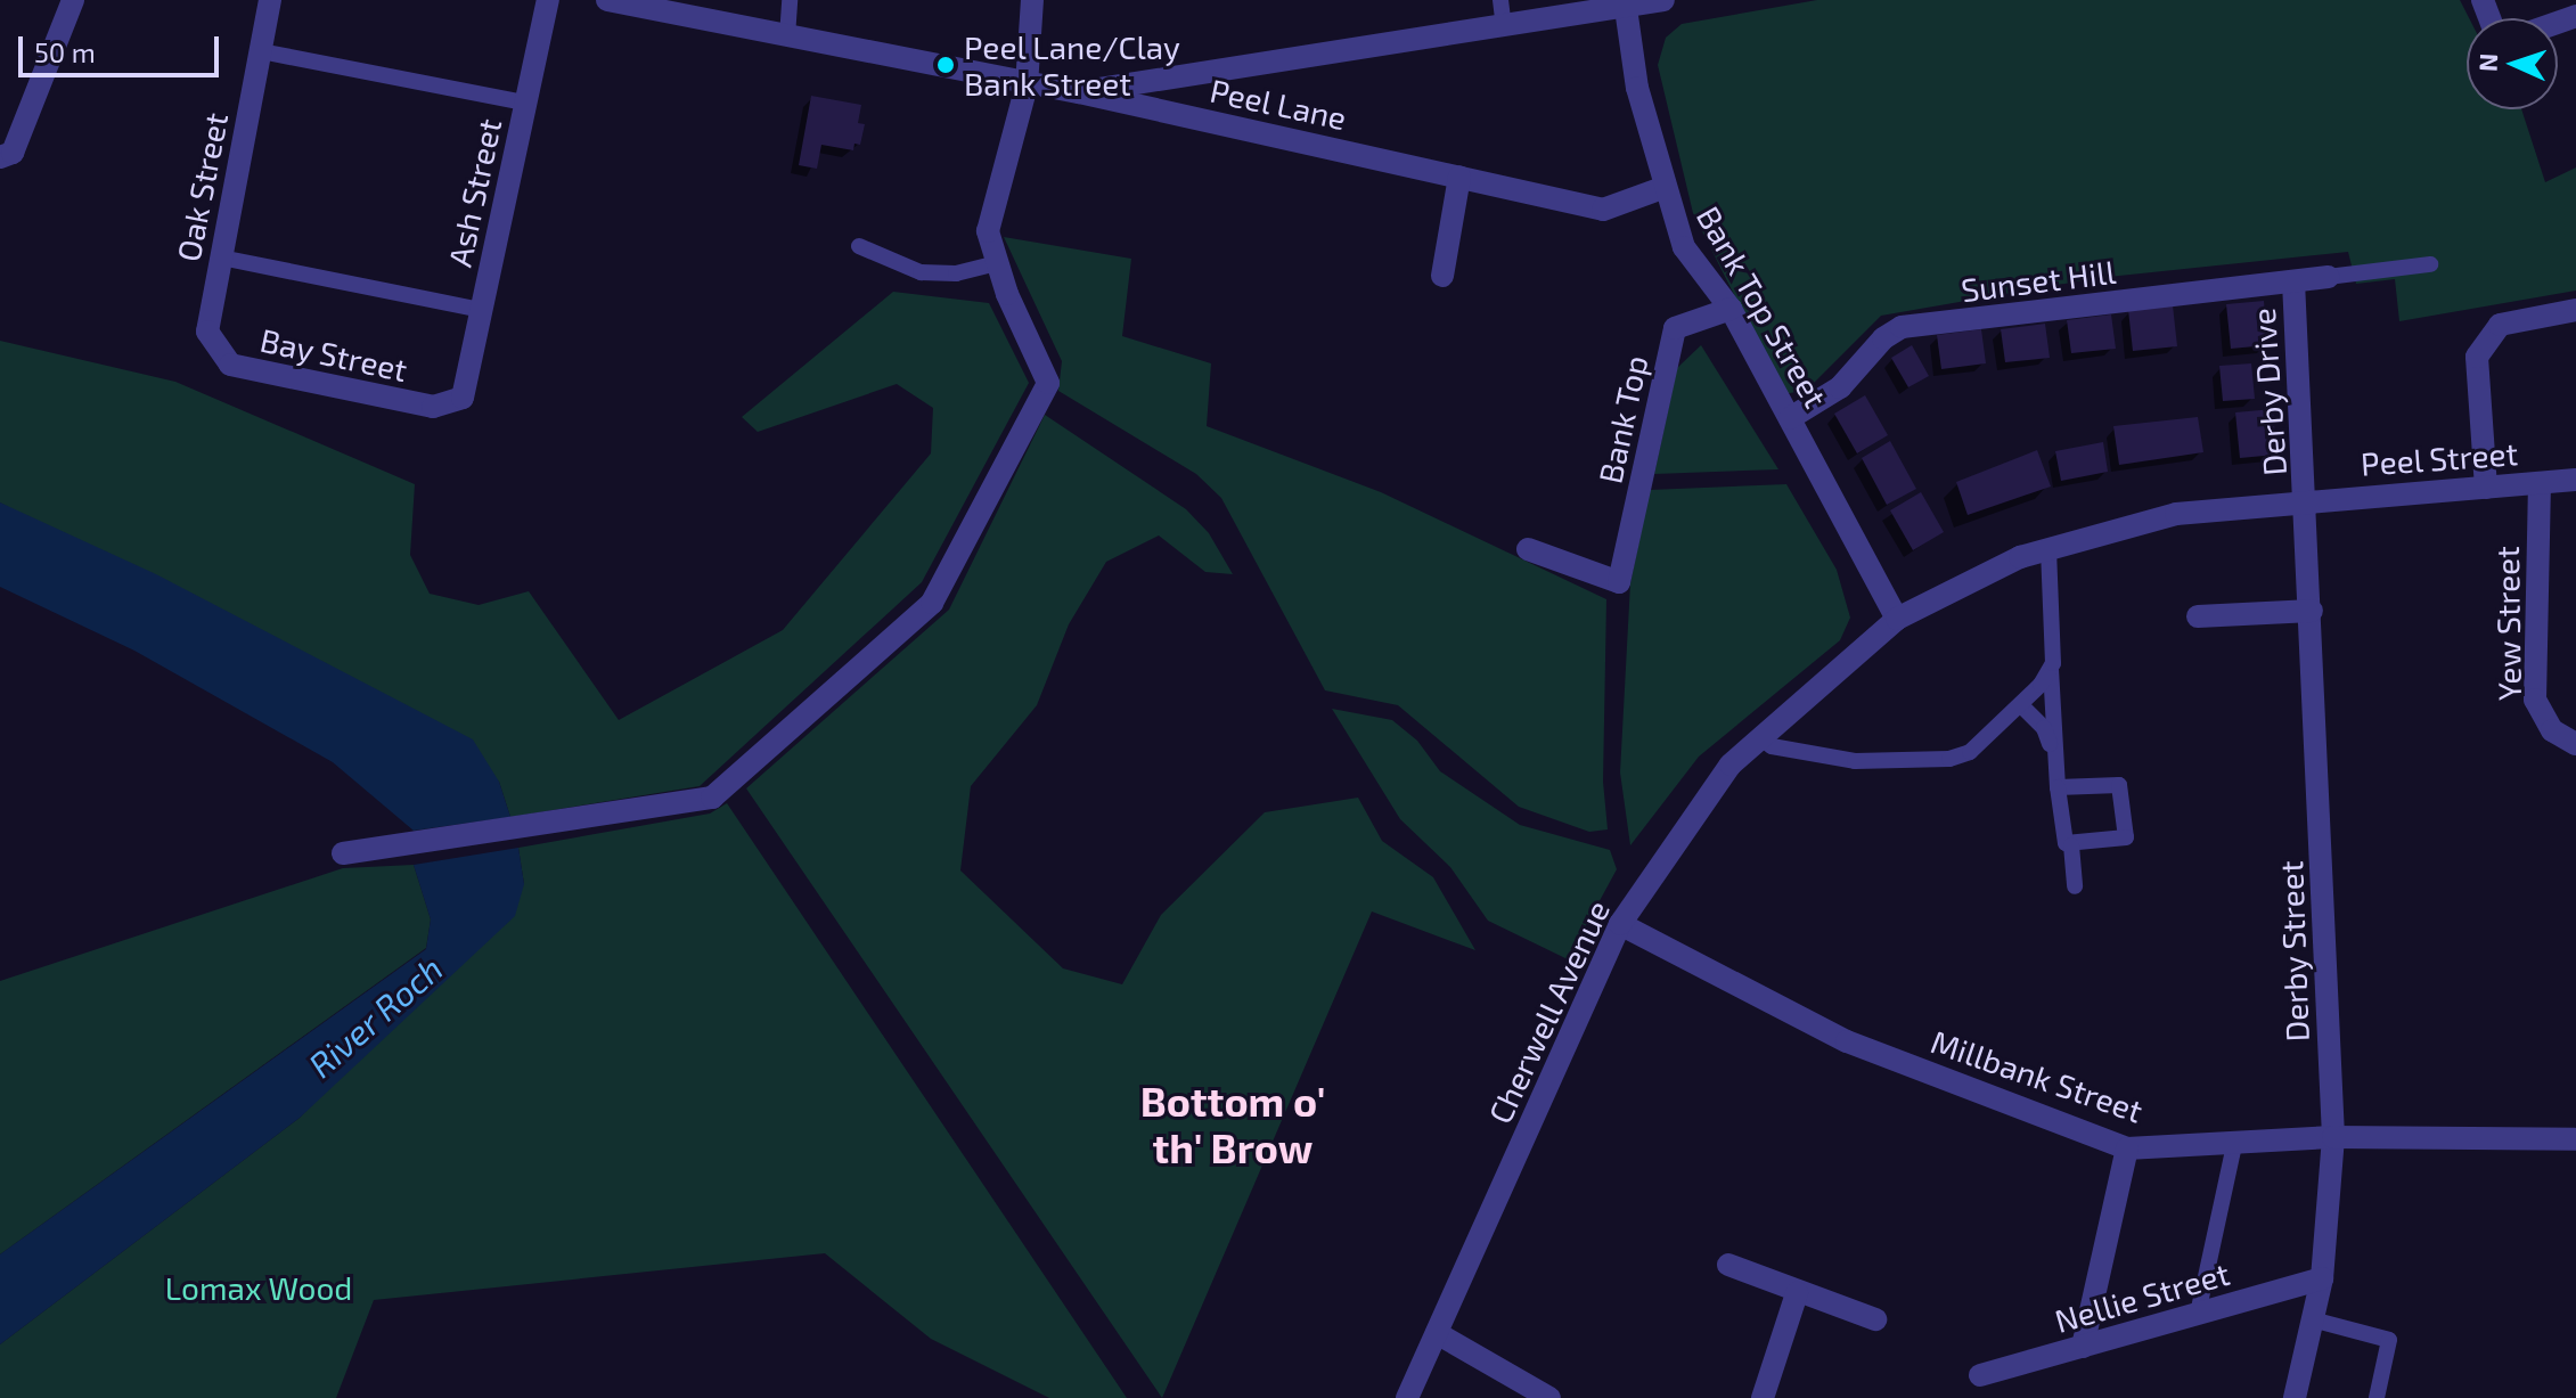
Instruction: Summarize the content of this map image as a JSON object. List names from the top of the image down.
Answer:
{
  "streets": {
    "street": [
      "Peel Lane",
      "Oak Street",
      "Ash Street",
      "Sunset Hill",
      "Bank Top Street",
      "Bay Street",
      "Derby Drive",
      "Bank Top",
      "Peel Street",
      "Yew Street",
      "Derby Street",
      "Cherwell Avenue",
      "Millbank Street",
      "Nellie Street"
    ]
  },
  "crossings": [
    ["Peel Lane", "Bank Top Street"],
    ["Oak Street", "Bay Street"],
    ["Ash Street", "Bay Street"],
    ["Sunset Hill", "Bank Top Street"],
    ["Sunset Hill", "Derby Drive"],
    ["Bank Top Street", "Bank Top"],
    ["Bank Top Street", "Cherwell Avenue"],
    ["Derby Drive", "Peel Street"],
    ["Derby Drive", "Derby Street"],
    ["Derby Drive", "Cherwell Avenue"],
    ["Peel Street", "Yew Street"],
    ["Peel Street", "Derby Street"],
    ["Peel Street", "Cherwell Avenue"],
    ["Derby Street", "Cherwell Avenue"],
    ["Derby Street", "Millbank Street"],
    ["Derby Street", "Nellie Street"],
    ["Cherwell Avenue", "Millbank Street"]
  ],
  "districts": ["Bottom o' th' Brow"],
  "water": ["River Roch"],
  "parks": ["Lomax Wood"],
  "places": ["Peel Lane/Clay Bank Street"],
  "scale_bar": "50 m",
  "north": "left"
}
